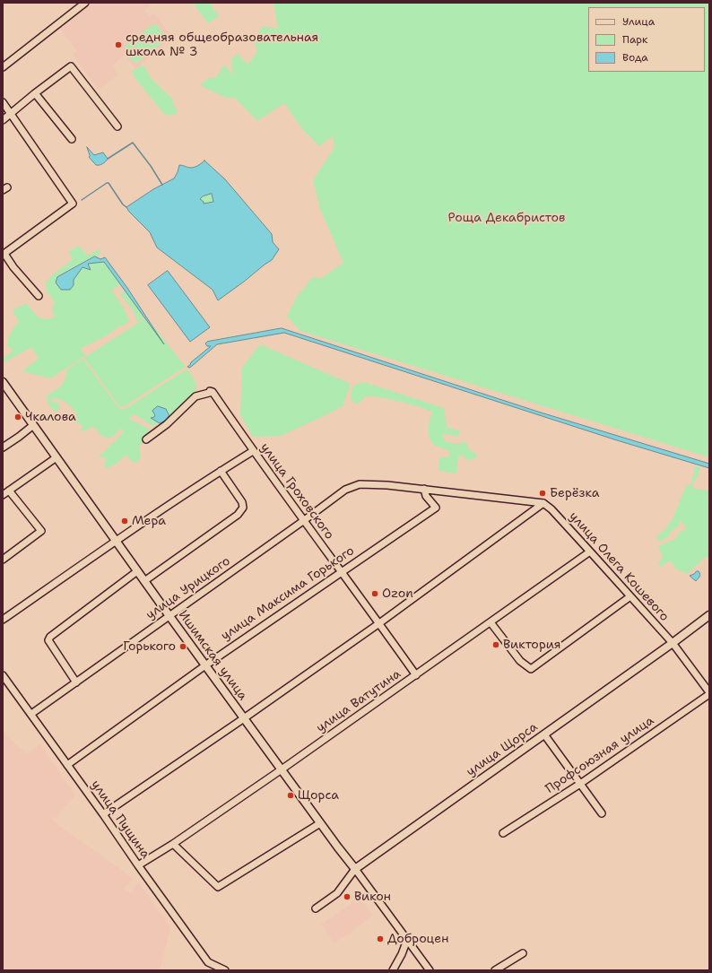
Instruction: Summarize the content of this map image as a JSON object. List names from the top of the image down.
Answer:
{
  "streets": {
    "main road": ["Ишимская улица", "улица Щорса"],
    "street": [
      "улица Гроховского",
      "улица Олега Кошевого",
      "улица Урицкого",
      "улица Максима Горького",
      "улица Ватутина",
      "Профсоюзная улица",
      "улица Пущина"
    ]
  },
  "crossings": [
    ["улица Гроховского", "улица Урицкого"],
    ["улица Гроховского", "улица Максима Горького"],
    ["улица Гроховского", "улица Ватутина"],
    ["улица Олега Кошевого", "улица Ватутина"],
    ["улица Олега Кошевого", "улица Щорса"],
    ["улица Олега Кошевого", "Профсоюзная улица"],
    ["улица Урицкого", "улица Максима Горького"],
    ["улица Урицкого", "Ишимская улица"],
    ["улица Урицкого", "улица Пущина"],
    ["улица Максима Горького", "Ишимская улица"],
    ["улица Максима Горького", "улица Пущина"],
    ["Ишимская улица", "улица Ватутина"],
    ["Ишимская улица", "улица Щорса"],
    ["улица Ватутина", "улица Пущина"]
  ],
  "parks": ["Роща Декабристов"],
  "places": [
    "средняя общеобразовательная школа № 3",
    "Чкалова",
    "Берёзка",
    "Мера",
    "Ozon",
    "Виктория",
    "Горького",
    "Щорса",
    "Викон",
    "Доброцен"
  ],
  "legend": ["Улица", "Парк", "Вода"]
}
